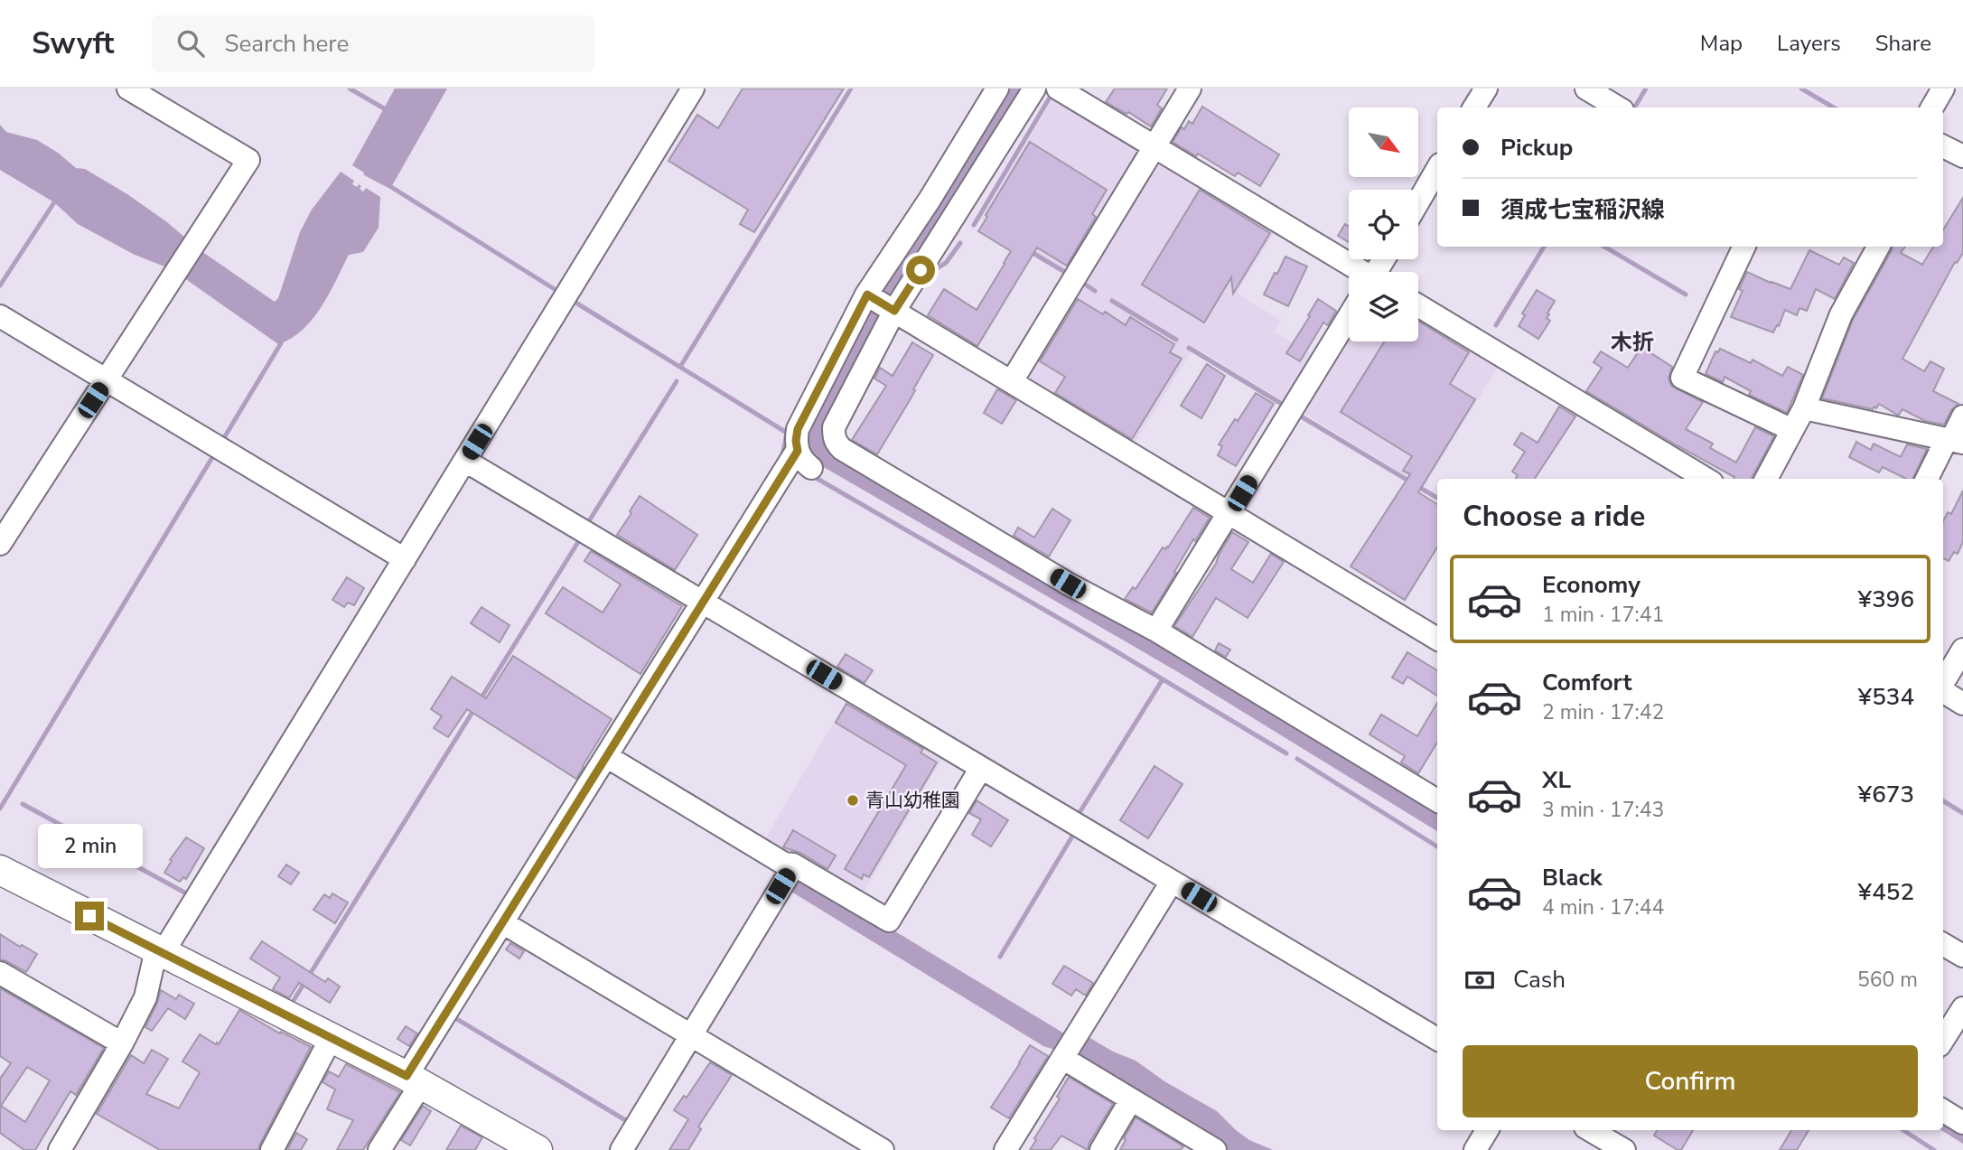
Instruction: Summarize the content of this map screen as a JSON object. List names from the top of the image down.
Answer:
{
  "districts": ["木折"],
  "places": ["青山幼稚園"],
  "north": "bottom right",
  "page": {
    "header": "Swyft",
    "search": "Search here",
    "nav": ["Map", "Layers", "Share"],
    "banner": ["Pickup", "須成七宝稲沢線"],
    "heading": "Choose a ride",
    "list": [
      {
        "name": "Economy",
        "note": "1 min · 17:41",
        "value": "¥396"
      },
      {
        "name": "Comfort",
        "note": "2 min · 17:42",
        "value": "¥534"
      },
      {
        "name": "XL",
        "note": "3 min · 17:43",
        "value": "¥673"
      },
      {
        "name": "Black",
        "note": "4 min · 17:44",
        "value": "¥452"
      }
    ],
    "bubble": "2 min",
    "pay": ["Cash", "560 m"],
    "buttons": "Confirm"
  }
}
